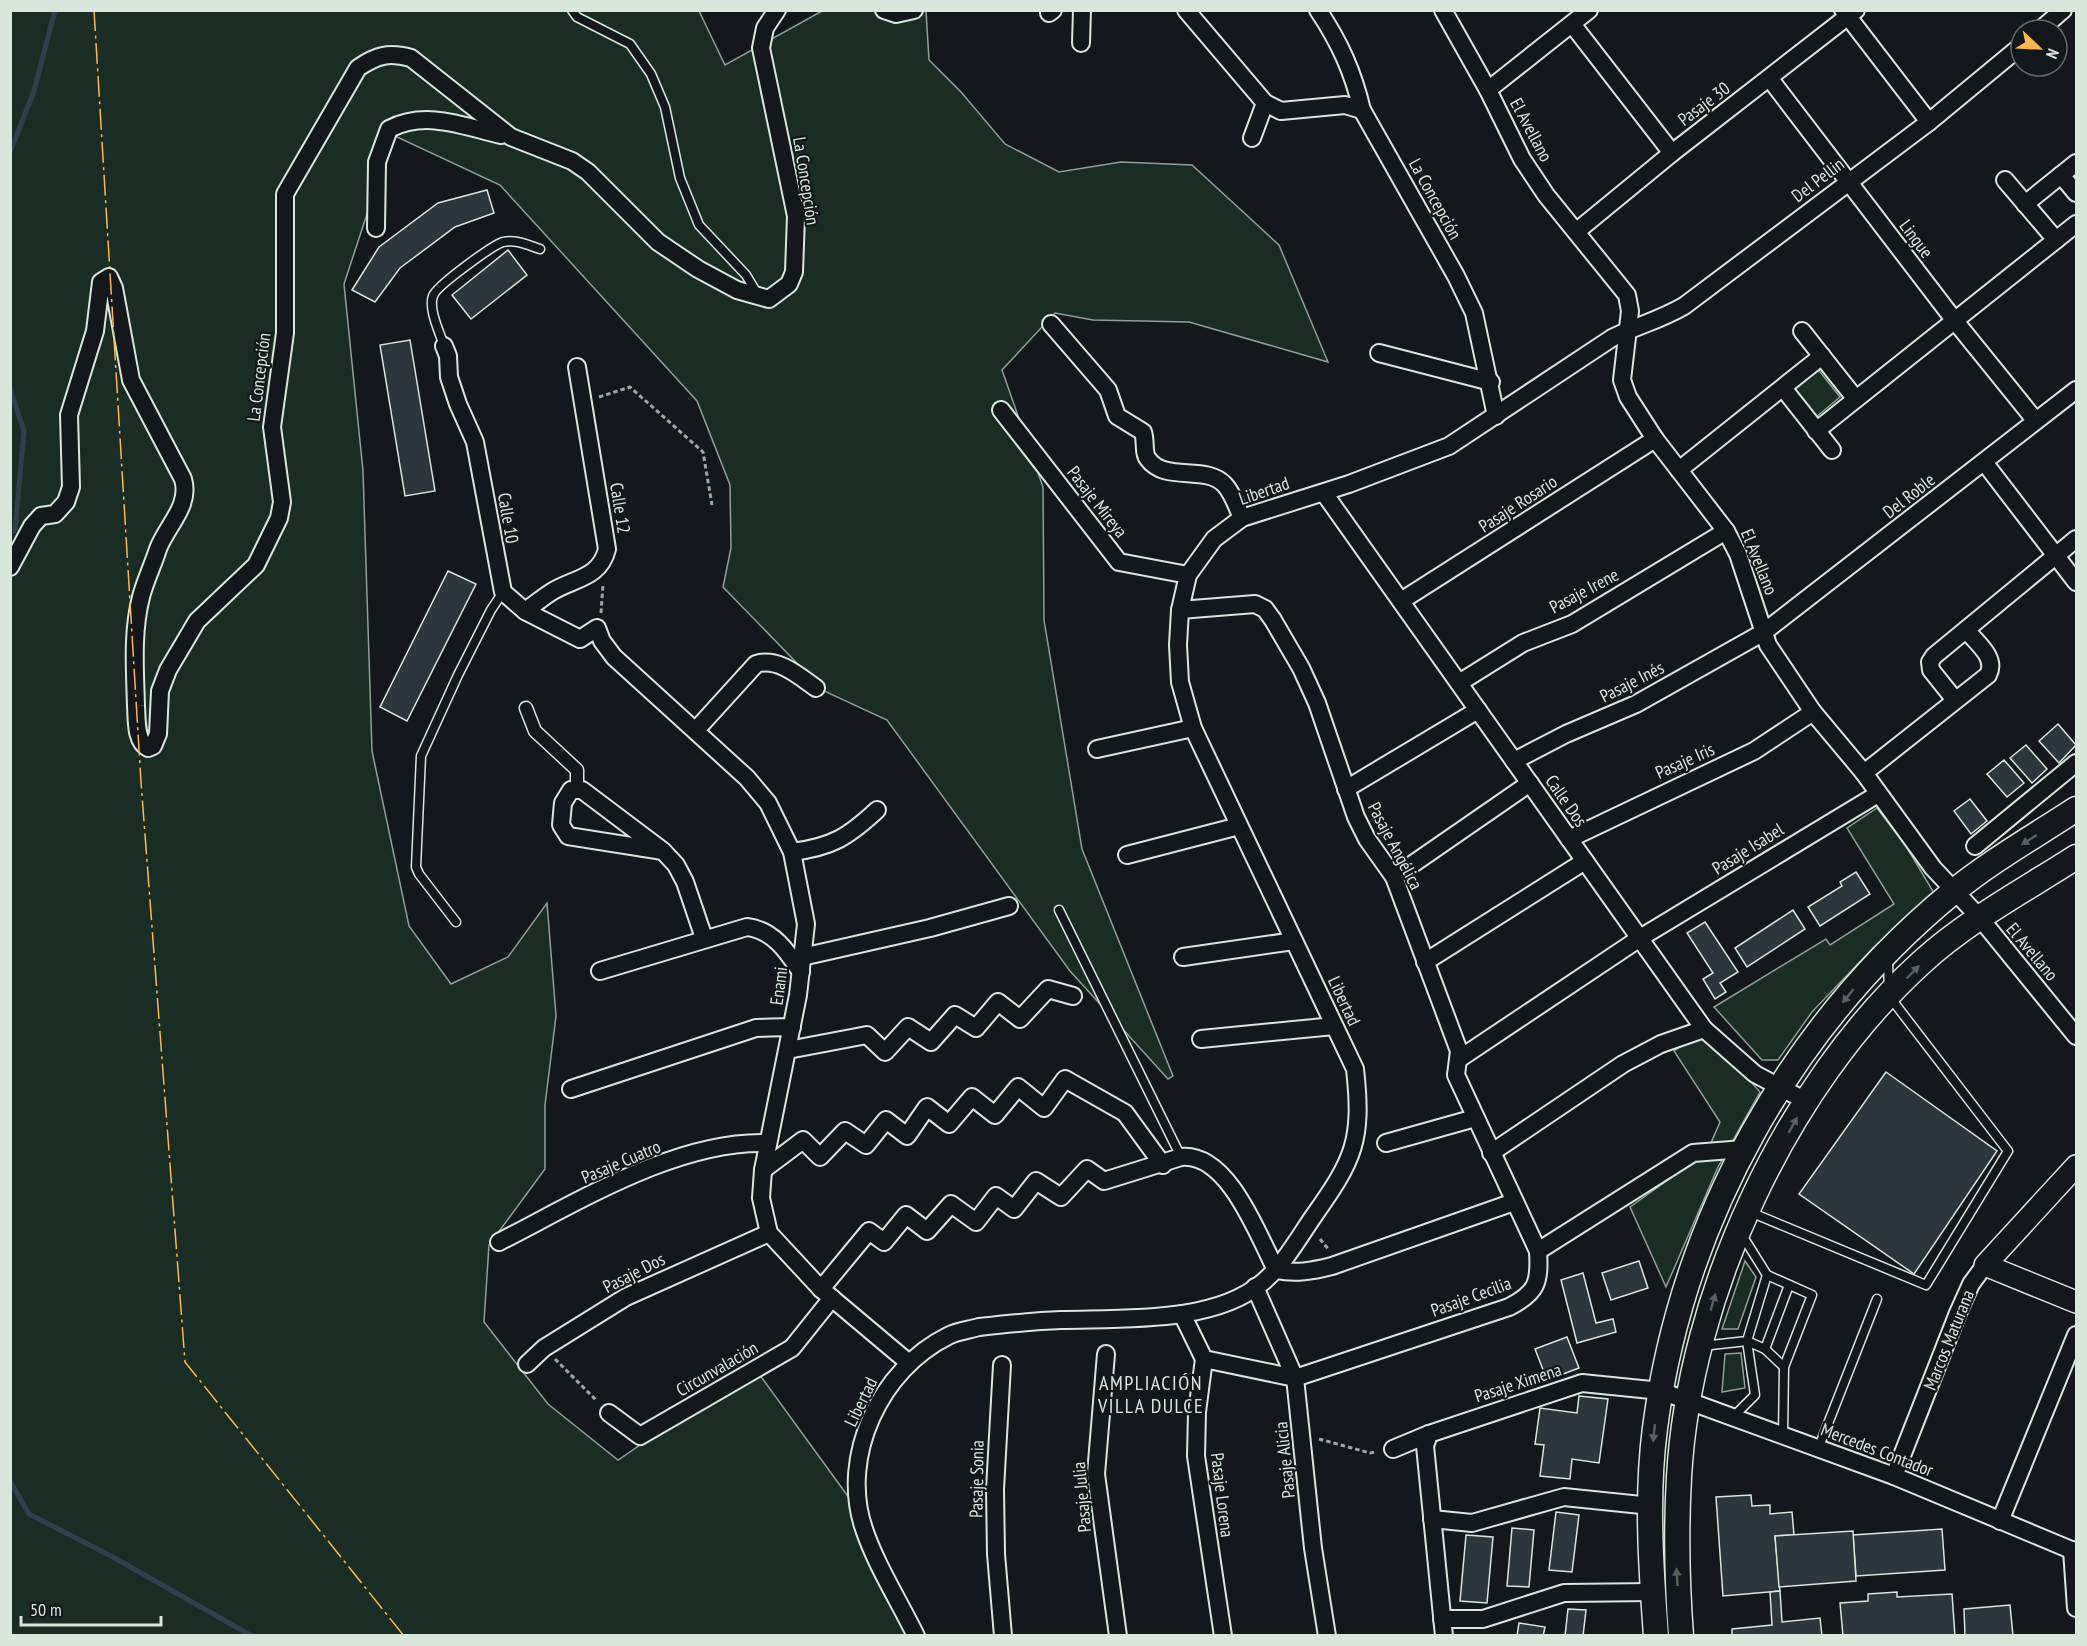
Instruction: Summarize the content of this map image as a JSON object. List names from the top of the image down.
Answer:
{
  "streets": {
    "street": [
      "Pasaje 30",
      "El Avellano",
      "Del Pellin",
      "La Concepción",
      "Lingue",
      "Libertad",
      "Del Roble",
      "Pasaje Mireya",
      "Pasaje Rosario",
      "Calle 12",
      "Calle 10",
      "Pasaje Irene",
      "Pasaje Inés",
      "Pasaje Iris",
      "Calle Dos",
      "Pasaje Angélica",
      "Pasaje Isabel",
      "Enami",
      "Pasaje Cuatro",
      "Pasaje Dos",
      "Pasaje Cecilia",
      "Marcos Maturana",
      "Circunvalación",
      "Pasaje Ximena",
      "Mercedes Contador",
      "Pasaje Alicia",
      "Pasaje Sonia",
      "Pasaje Lorena",
      "Pasaje Julia"
    ]
  },
  "crossings": [
    ["Pasaje 30", "El Avellano"],
    ["Pasaje 30", "Lingue"],
    ["El Avellano", "Del Pellin"],
    ["El Avellano", "Libertad"],
    ["El Avellano", "Del Roble"],
    ["El Avellano", "Pasaje Rosario"],
    ["El Avellano", "Pasaje Irene"],
    ["El Avellano", "Pasaje Inés"],
    ["El Avellano", "Pasaje Iris"],
    ["El Avellano", "Pasaje Isabel"],
    ["Del Pellin", "Lingue"],
    ["Del Pellin", "Libertad"],
    ["La Concepción", "Libertad"],
    ["Lingue", "Del Roble"],
    ["Libertad", "Pasaje Mireya"],
    ["Libertad", "Calle Dos"],
    ["Libertad", "Pasaje Angélica"],
    ["Libertad", "Pasaje Alicia"],
    ["Del Roble", "Pasaje Inés"],
    ["Pasaje Rosario", "Calle Dos"],
    ["Pasaje Irene", "Calle Dos"],
    ["Pasaje Inés", "Calle Dos"],
    ["Pasaje Iris", "Calle Dos"],
    ["Calle Dos", "Pasaje Isabel"],
    ["Pasaje Angélica", "Pasaje Isabel"],
    ["Pasaje Angélica", "Pasaje Cecilia"],
    ["Enami", "Pasaje Cuatro"],
    ["Enami", "Pasaje Dos"],
    ["Pasaje Cecilia", "Pasaje Alicia"],
    ["Marcos Maturana", "Mercedes Contador"],
    ["Pasaje Ximena", "Mercedes Contador"]
  ],
  "districts": ["AMPLIACIÓN VILLA DULCE"],
  "scale_bar": "50 m",
  "north": "bottom right"
}
